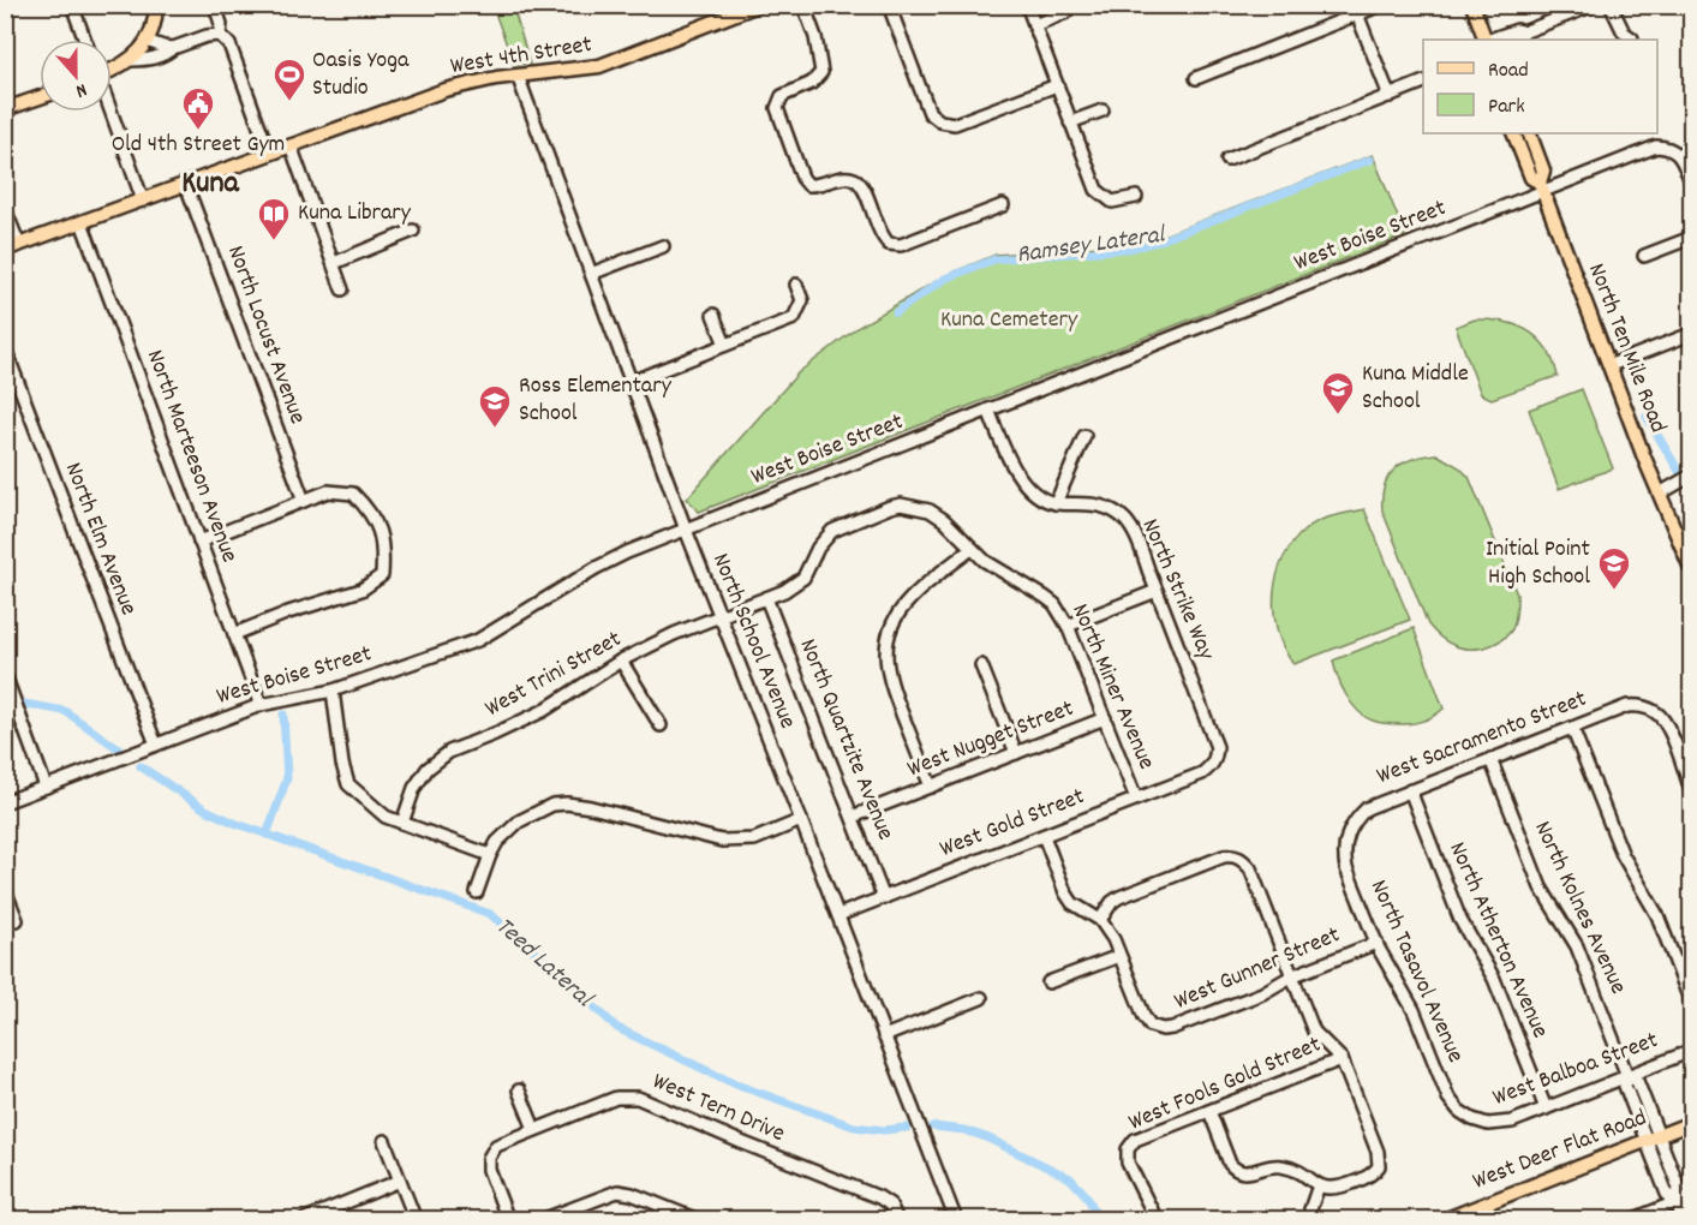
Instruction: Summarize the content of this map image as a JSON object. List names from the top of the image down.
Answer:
{
  "streets": {
    "main road": ["West 4th Street", "North Ten Mile Road", "West Deer Flat Road"],
    "street": [
      "West Boise Street",
      "North Locust Avenue",
      "North Marteeson Avenue",
      "North Elm Avenue",
      "North Strike Way",
      "North School Avenue",
      "West Trini Street",
      "North Miner Avenue",
      "West Sacramento Street",
      "North Quartzite Avenue",
      "West Nugget Street",
      "West Gold Street",
      "North Kolnes Avenue",
      "North Atherton Avenue",
      "West Gunner Street",
      "North Tasavol Avenue",
      "West Balboa Street",
      "West Fools Gold Street",
      "West Tern Drive"
    ]
  },
  "crossings": [
    ["West 4th Street", "North Locust Avenue"],
    ["West 4th Street", "North Marteeson Avenue"],
    ["West 4th Street", "North School Avenue"],
    ["West Boise Street", "North Ten Mile Road"],
    ["West Boise Street", "North Marteeson Avenue"],
    ["West Boise Street", "North Elm Avenue"],
    ["West Boise Street", "North School Avenue"],
    ["North Strike Way", "West Gold Street"],
    ["North School Avenue", "West Trini Street"],
    ["North School Avenue", "West Gold Street"],
    ["West Trini Street", "North Miner Avenue"],
    ["West Trini Street", "North Quartzite Avenue"],
    ["North Miner Avenue", "West Nugget Street"],
    ["North Miner Avenue", "West Gold Street"],
    ["West Sacramento Street", "North Kolnes Avenue"],
    ["West Sacramento Street", "North Atherton Avenue"],
    ["West Sacramento Street", "North Tasavol Avenue"],
    ["North Quartzite Avenue", "West Nugget Street"],
    ["North Quartzite Avenue", "West Gold Street"],
    ["North Kolnes Avenue", "West Balboa Street"],
    ["North Kolnes Avenue", "West Deer Flat Road"],
    ["North Atherton Avenue", "West Balboa Street"],
    ["West Gunner Street", "North Tasavol Avenue"],
    ["North Tasavol Avenue", "West Balboa Street"]
  ],
  "districts": ["Kuna"],
  "water": ["Ramsey Lateral", "Teed Lateral"],
  "parks": ["Kuna Cemetery"],
  "places": {
    "sports": ["Oasis Yoga Studio"],
    "public building": ["Old 4th Street Gym"],
    "library": ["Kuna Library"],
    "school or university": ["Kuna Middle School", "Ross Elementary School", "Initial Point High School"]
  },
  "legend": ["Road", "Park"],
  "north": "bottom"
}
